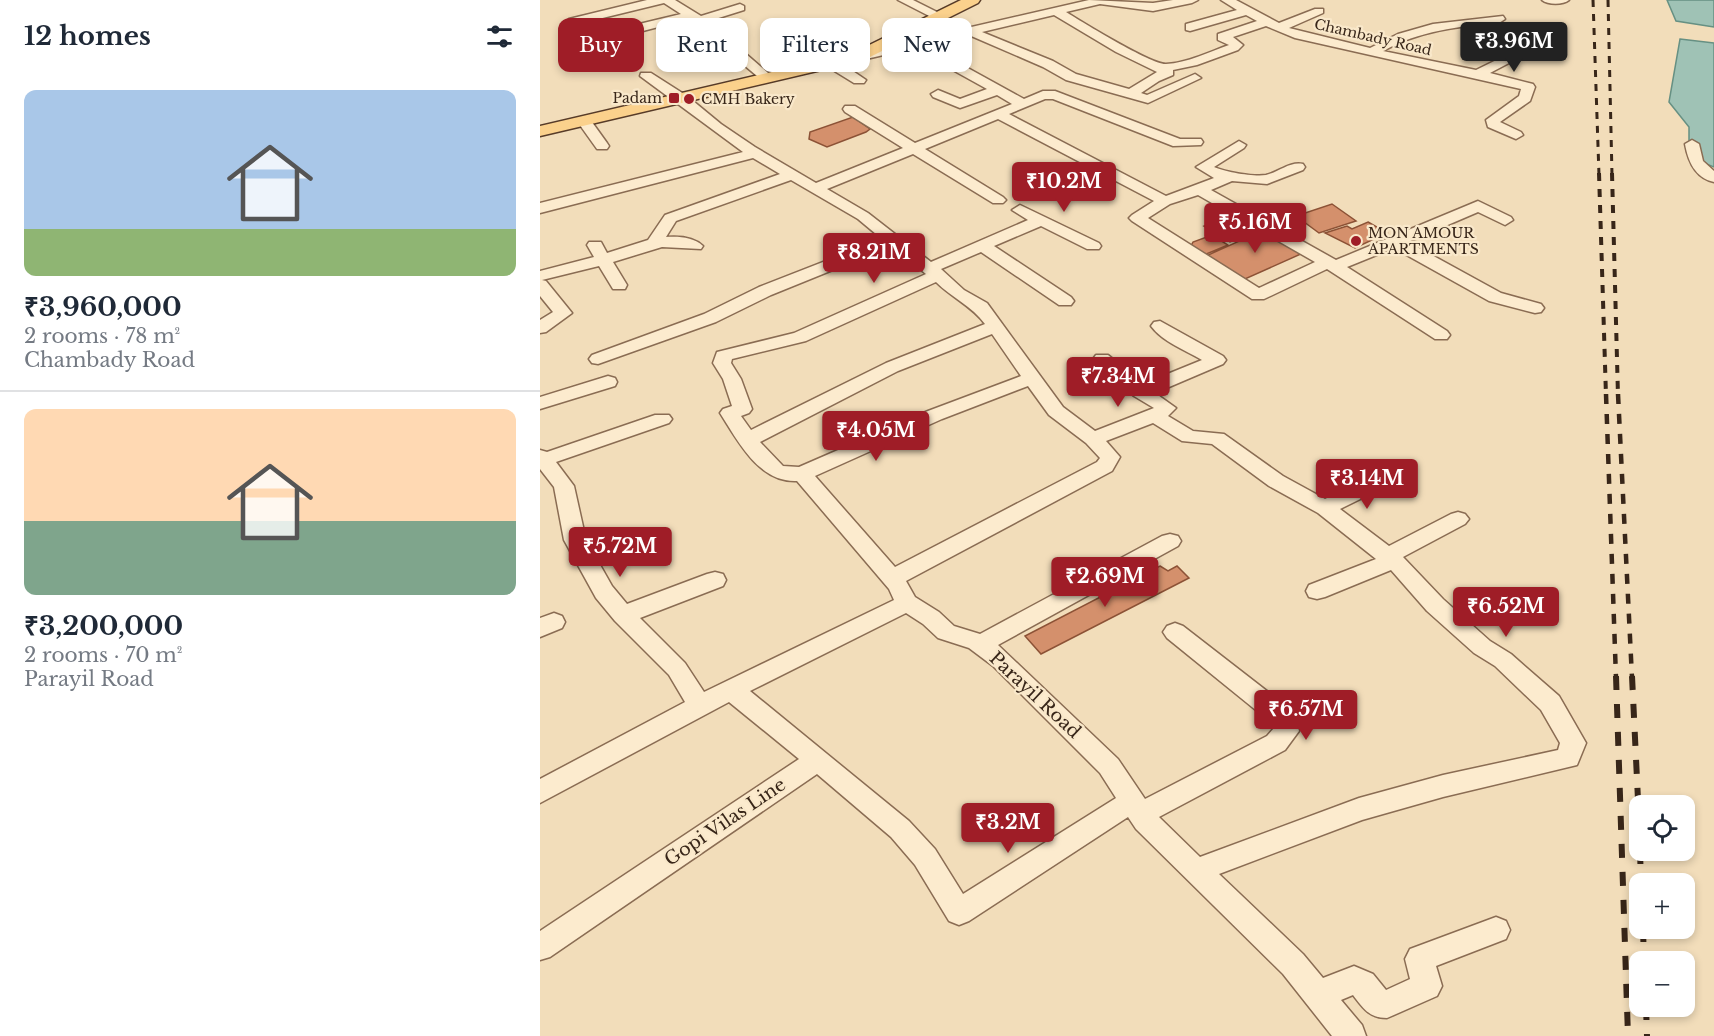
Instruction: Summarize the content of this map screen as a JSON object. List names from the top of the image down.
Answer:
{
  "streets": {
    "street": ["Chambady Road", "Parayil Road", "Gopi Vilas Line"]
  },
  "places": {
    "transit": ["Padam"],
    "other": ["CMH Bakery", "MON AMOUR APARTMENTS"]
  },
  "page": {
    "heading": "12 homes",
    "chip": [
      "Buy",
      "Rent",
      "Filters",
      "New"
    ],
    "price": [
      "₹3.96M",
      "₹10.2M",
      "₹5.16M",
      "₹8.21M",
      "₹7.34M",
      "₹4.05M",
      "₹3.14M",
      "₹5.72M",
      "₹2.69M",
      "₹6.52M",
      "₹6.57M",
      "₹3.2M"
    ],
    "list": [
      {
        "name": "₹3,960,000",
        "note": "2 rooms · 78 m² · Chambady Road"
      },
      {
        "name": "₹3,200,000",
        "note": "2 rooms · 70 m² · Parayil Road"
      }
    ],
    "map_buttons": ["+", "−"]
  }
}
